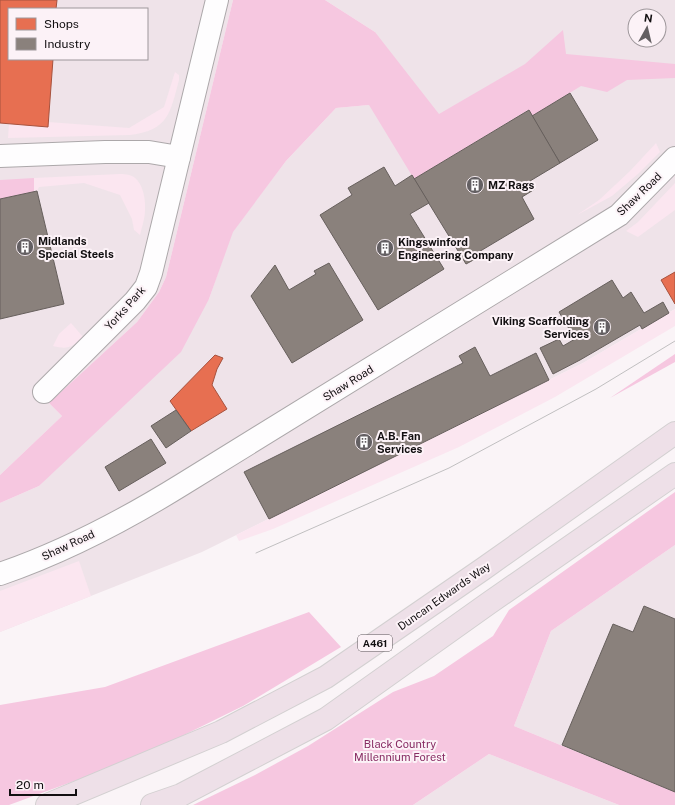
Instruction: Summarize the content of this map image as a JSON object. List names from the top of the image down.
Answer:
{
  "streets": {
    "highway": ["Duncan Edwards Way", "A461"],
    "street": ["Shaw Road", "Yorks Park"]
  },
  "parks": ["Black Country Millennium Forest"],
  "places": {
    "building": [
      "MZ Rags",
      "Midlands Special Steels",
      "Kingswinford Engineering Company",
      "Viking Scaffolding Services",
      "A.B. Fan Services"
    ]
  },
  "legend": ["Shops", "Industry"],
  "scale_bar": "20 m",
  "north": "top"
}
